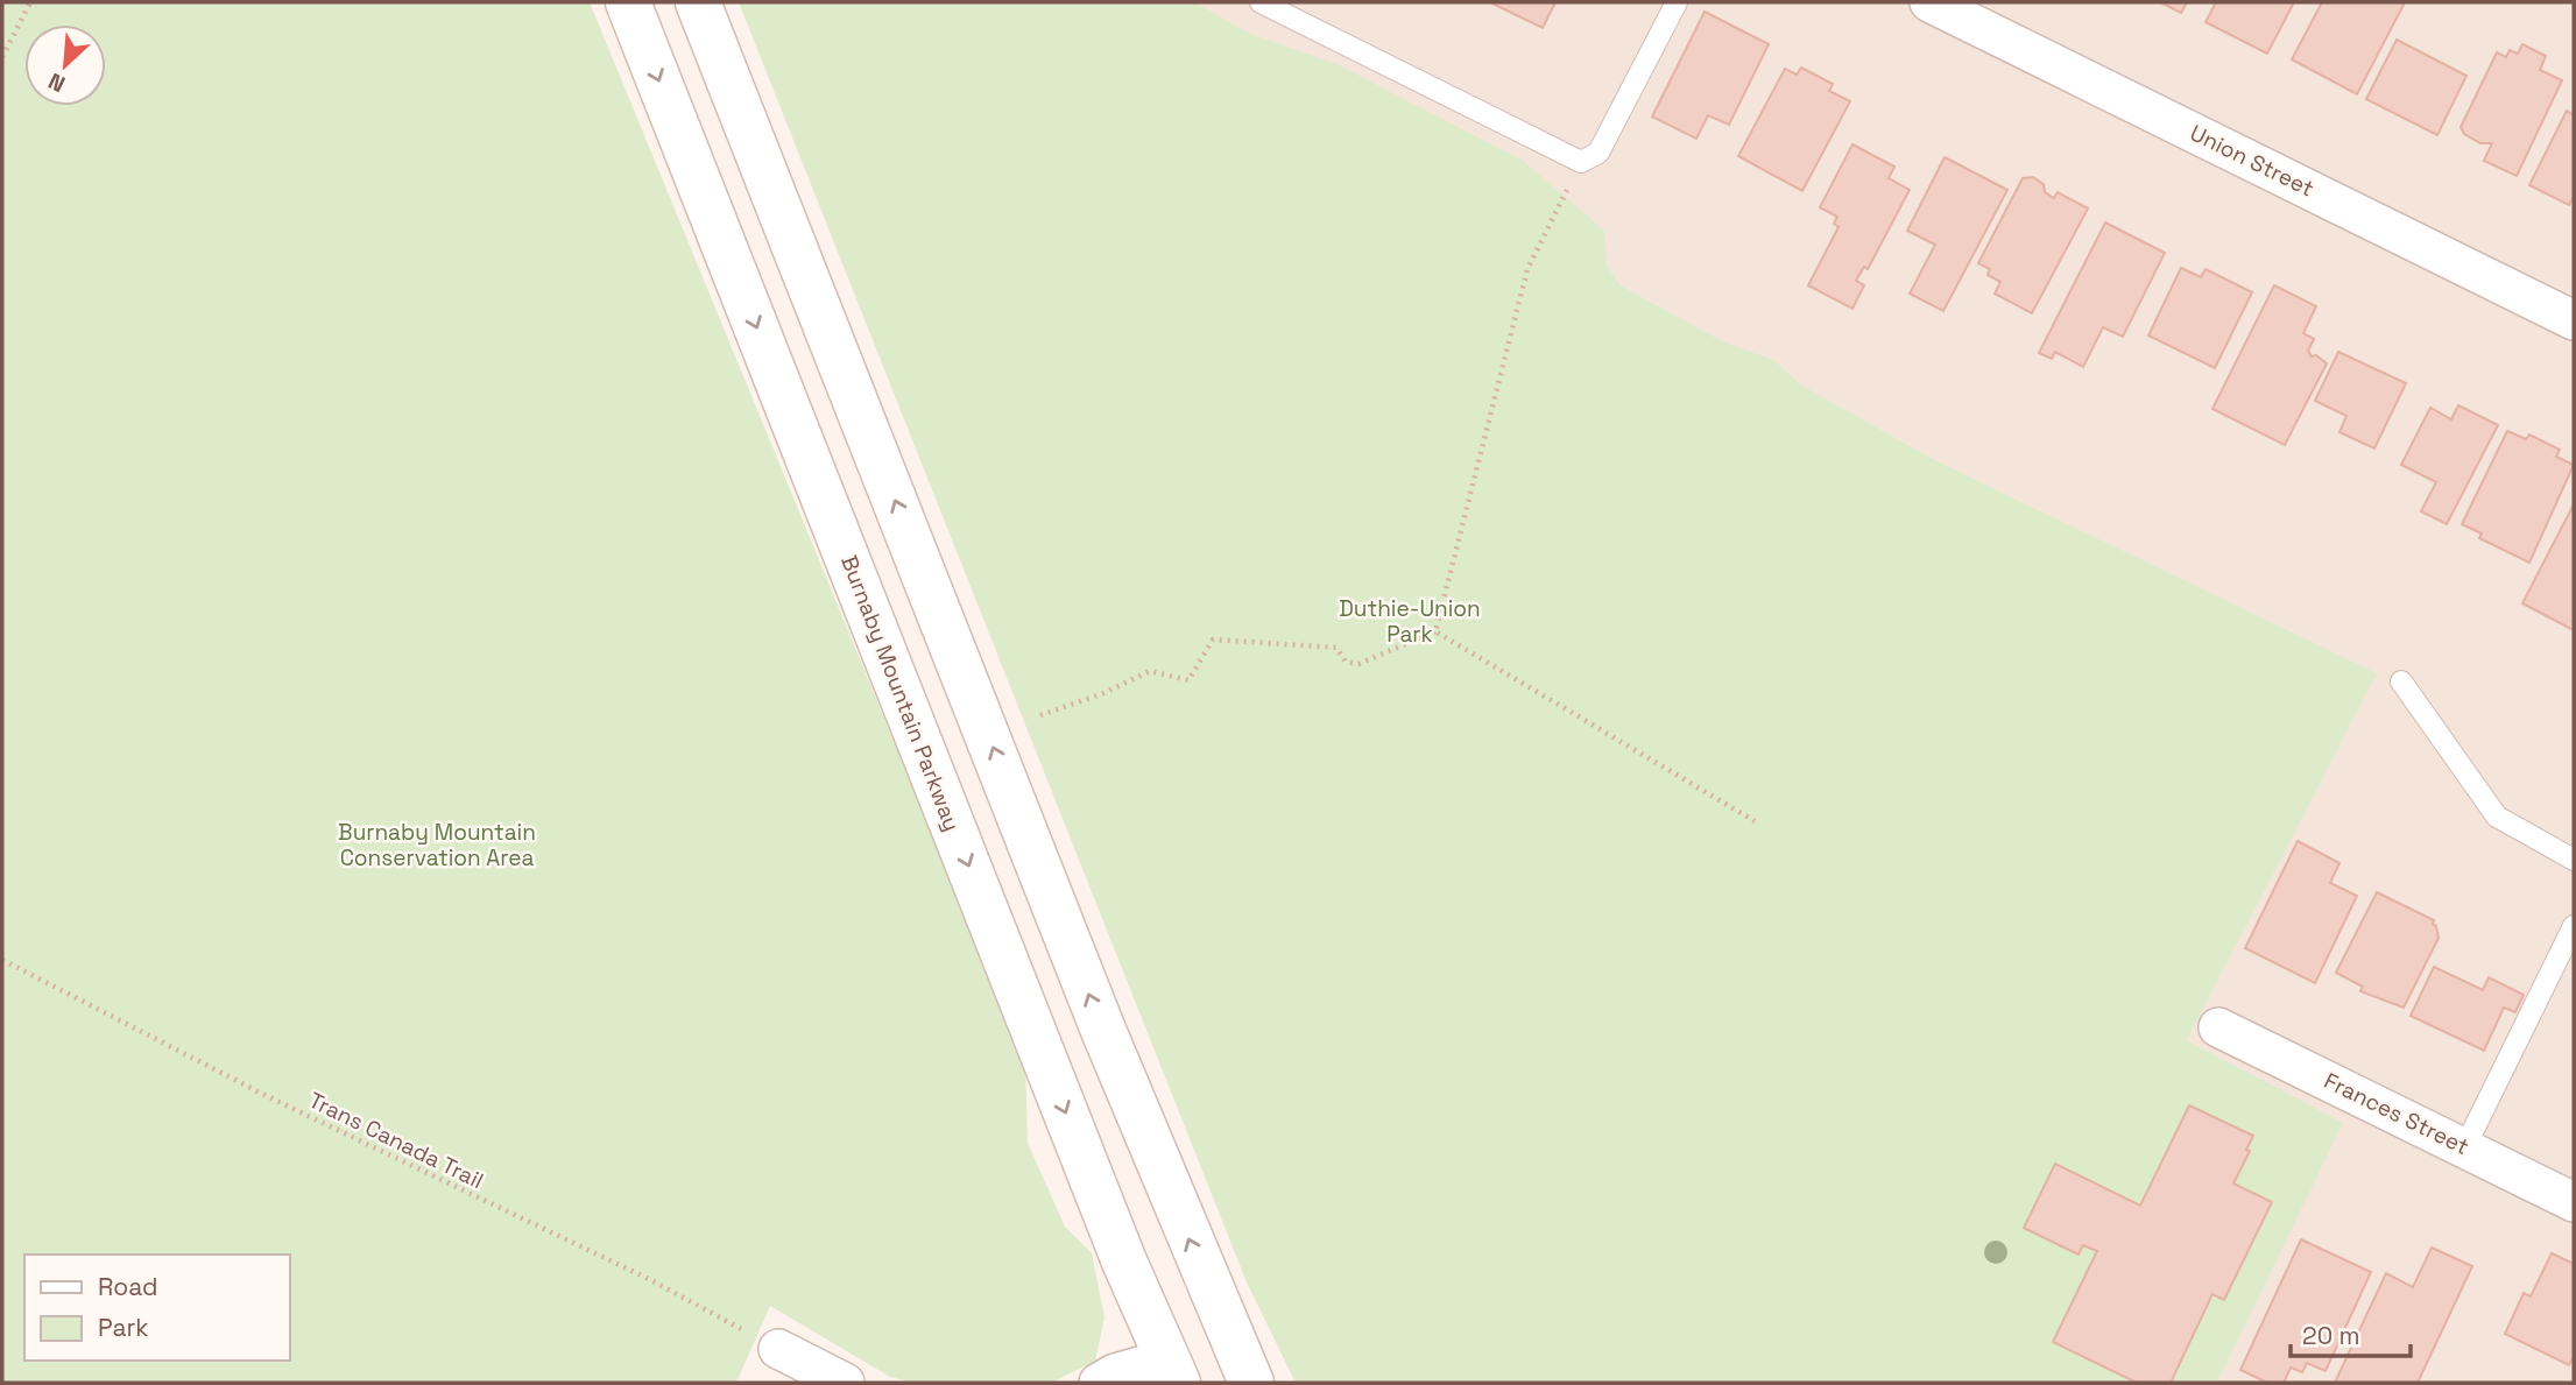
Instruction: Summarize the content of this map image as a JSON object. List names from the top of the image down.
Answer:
{
  "streets": {
    "main road": ["Burnaby Mountain Parkway"],
    "street": ["Union Street", "Frances Street"],
    "path": ["Trans Canada Trail"]
  },
  "parks": ["Duthie-Union Park", "Burnaby Mountain Conservation Area"],
  "legend": ["Road", "Park"],
  "scale_bar": "20 m",
  "north": "bottom left"
}
